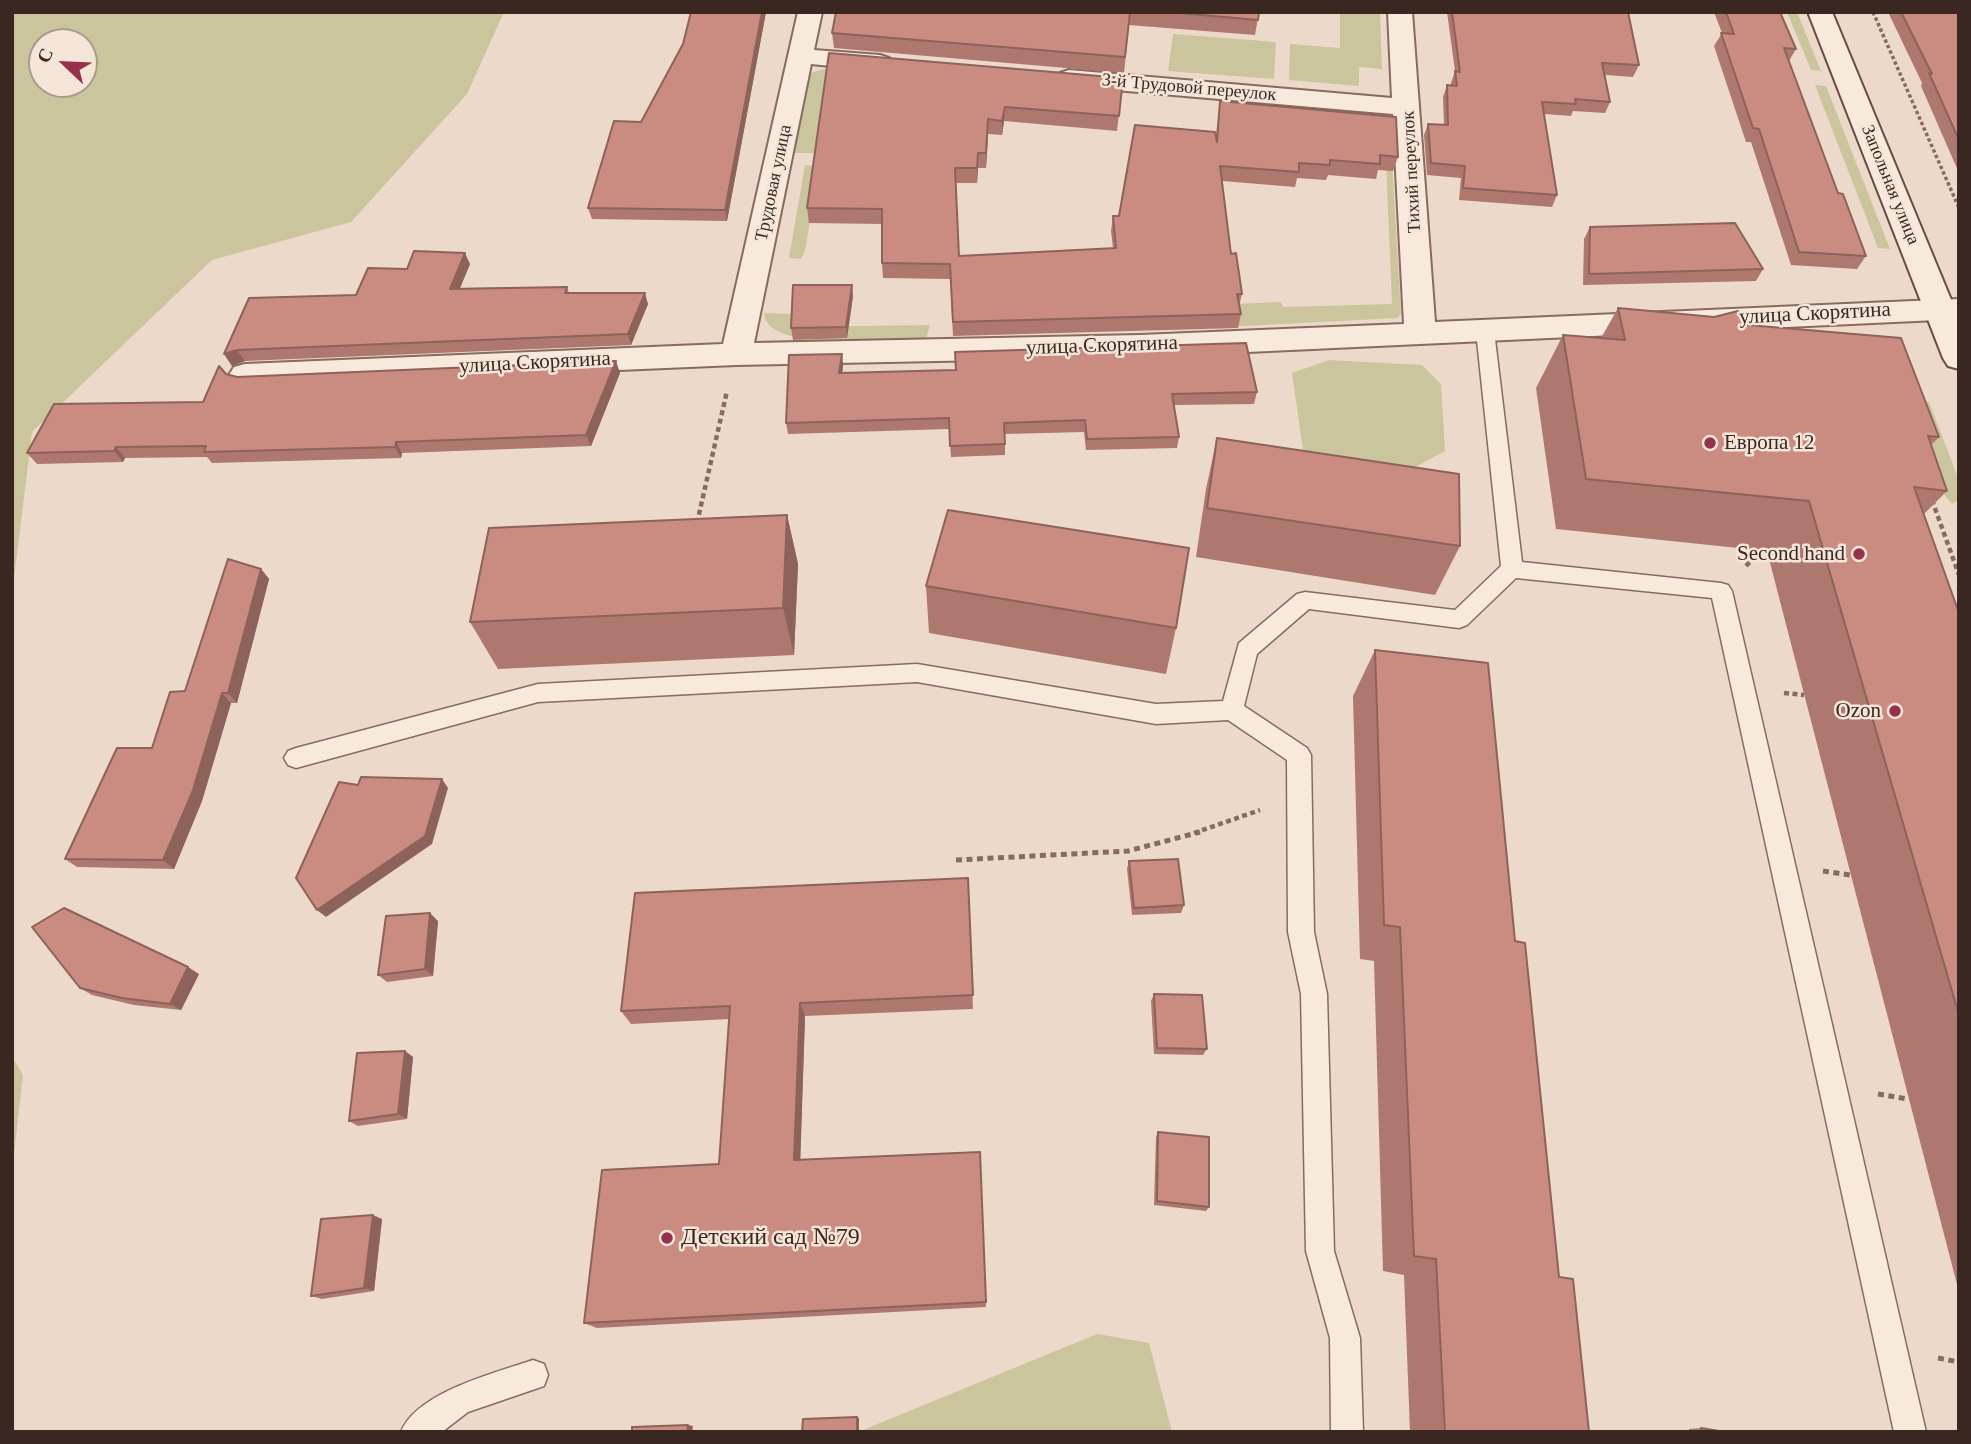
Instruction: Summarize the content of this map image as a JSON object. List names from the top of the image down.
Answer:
{
  "streets": {
    "street": [
      "3-й Трудовой переулок",
      "Тихий переулок",
      "Трудовая улица",
      "Запольная улица",
      "улица Скорятина"
    ]
  },
  "crossings": [
    ["3-й Трудовой переулок", "Тихий переулок"],
    ["Тихий переулок", "улица Скорятина"],
    ["Трудовая улица", "улица Скорятина"],
    ["Запольная улица", "улица Скорятина"]
  ],
  "places": [
    "Европа 12",
    "Second hand",
    "Ozon",
    "Детский сад №79"
  ],
  "north": "top left"
}
